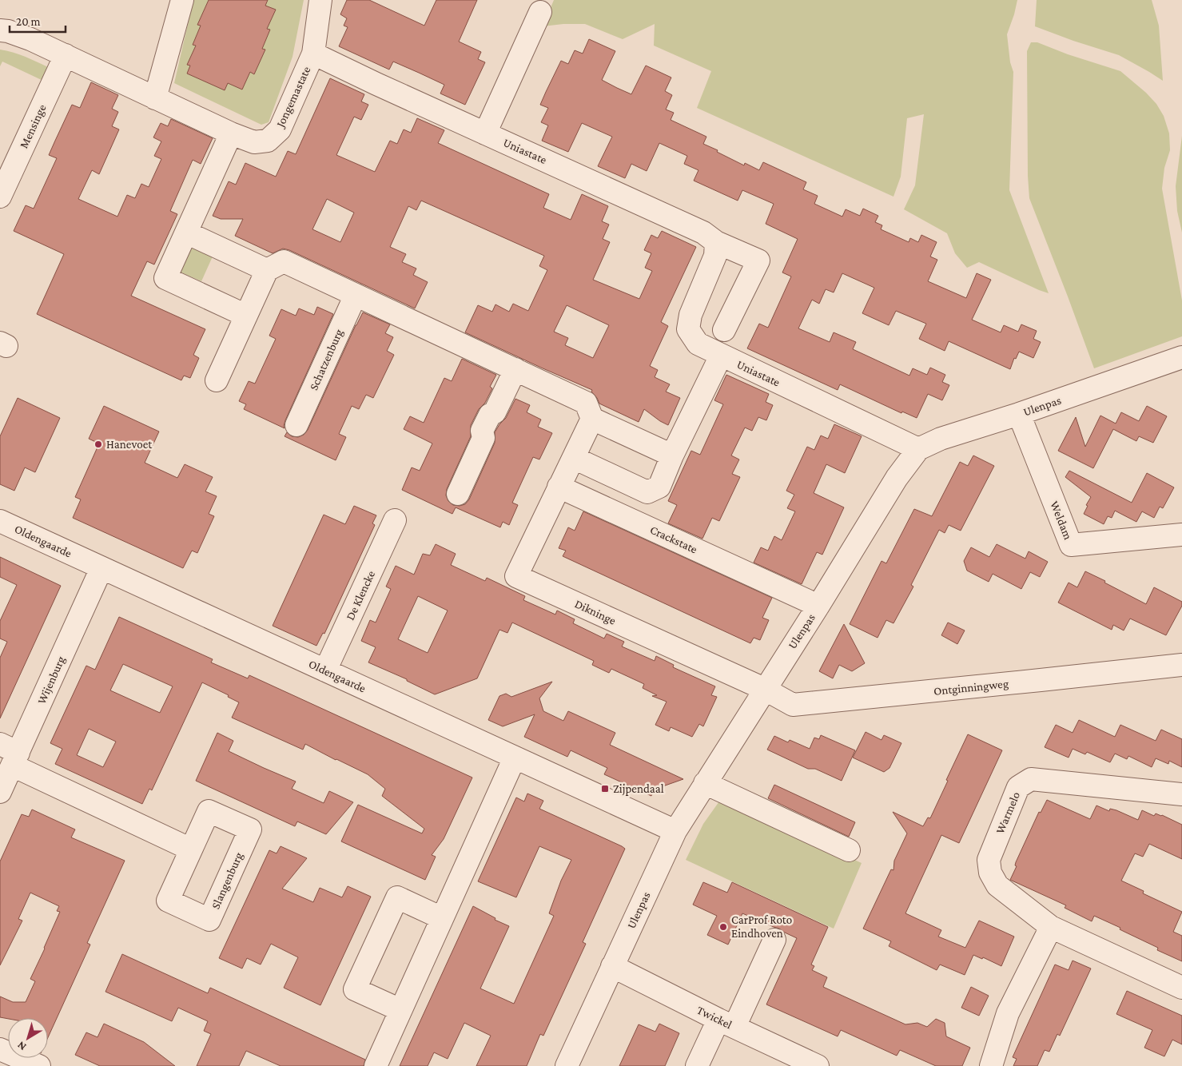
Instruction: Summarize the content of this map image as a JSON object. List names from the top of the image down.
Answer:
{
  "streets": {
    "street": [
      "Jongemastate",
      "Mensinge",
      "Uniastate",
      "Schatzenburg",
      "Ulenpas",
      "Weldam",
      "Crackstate",
      "Oldengaarde",
      "De Klencke",
      "Dikninge",
      "Wijenburg",
      "Ontginningweg",
      "Warmelo",
      "Slangenburg",
      "Twickel"
    ]
  },
  "crossings": [
    ["Jongemastate", "Mensinge"],
    ["Jongemastate", "Uniastate"],
    ["Uniastate", "Ulenpas"],
    ["Ulenpas", "Weldam"],
    ["Ulenpas", "Crackstate"],
    ["Ulenpas", "Oldengaarde"],
    ["Ulenpas", "Dikninge"],
    ["Ulenpas", "Ontginningweg"],
    ["Ulenpas", "Twickel"],
    ["Crackstate", "Dikninge"],
    ["Oldengaarde", "De Klencke"],
    ["Oldengaarde", "Wijenburg"],
    ["Dikninge", "Ontginningweg"]
  ],
  "places": {
    "other": ["Hanevoet", "CarProf Roto Eindhoven"],
    "transit": ["Zijpendaal"]
  },
  "scale_bar": "20 m",
  "north": "bottom left"
}
